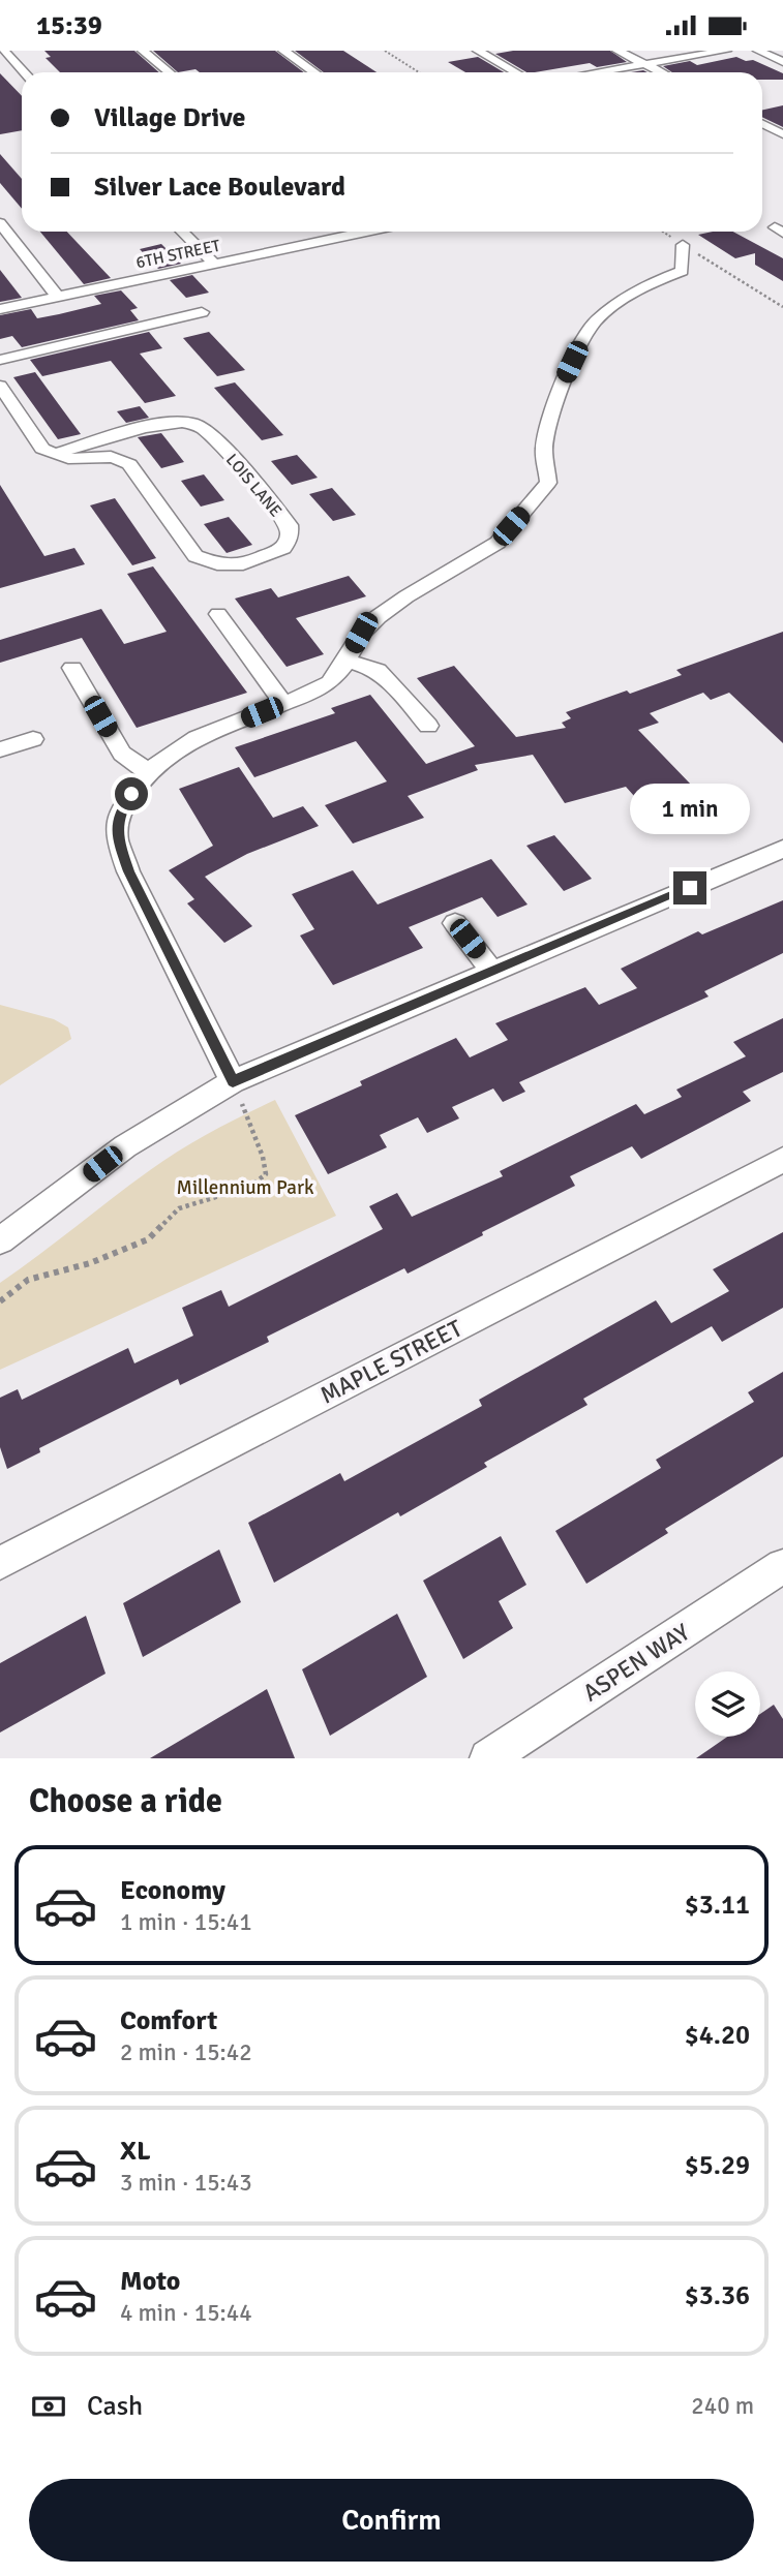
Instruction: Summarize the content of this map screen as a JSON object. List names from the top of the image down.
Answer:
{
  "streets": {
    "street": [
      "6TH STREET",
      "LOIS LANE",
      "MAPLE STREET",
      "ASPEN WAY"
    ]
  },
  "parks": ["Millennium Park"],
  "page": {
    "status": "15:39",
    "banner": ["Village Drive", "Silver Lace Boulevard"],
    "bubble": "1 min",
    "heading": "Choose a ride",
    "list": [
      {
        "name": "Economy",
        "note": "1 min · 15:41",
        "value": "$3.11"
      },
      {
        "name": "Comfort",
        "note": "2 min · 15:42",
        "value": "$4.20"
      },
      {
        "name": "XL",
        "note": "3 min · 15:43",
        "value": "$5.29"
      },
      {
        "name": "Moto",
        "note": "4 min · 15:44",
        "value": "$3.36"
      }
    ],
    "pay": ["Cash", "240 m"],
    "buttons": "Confirm"
  }
}
